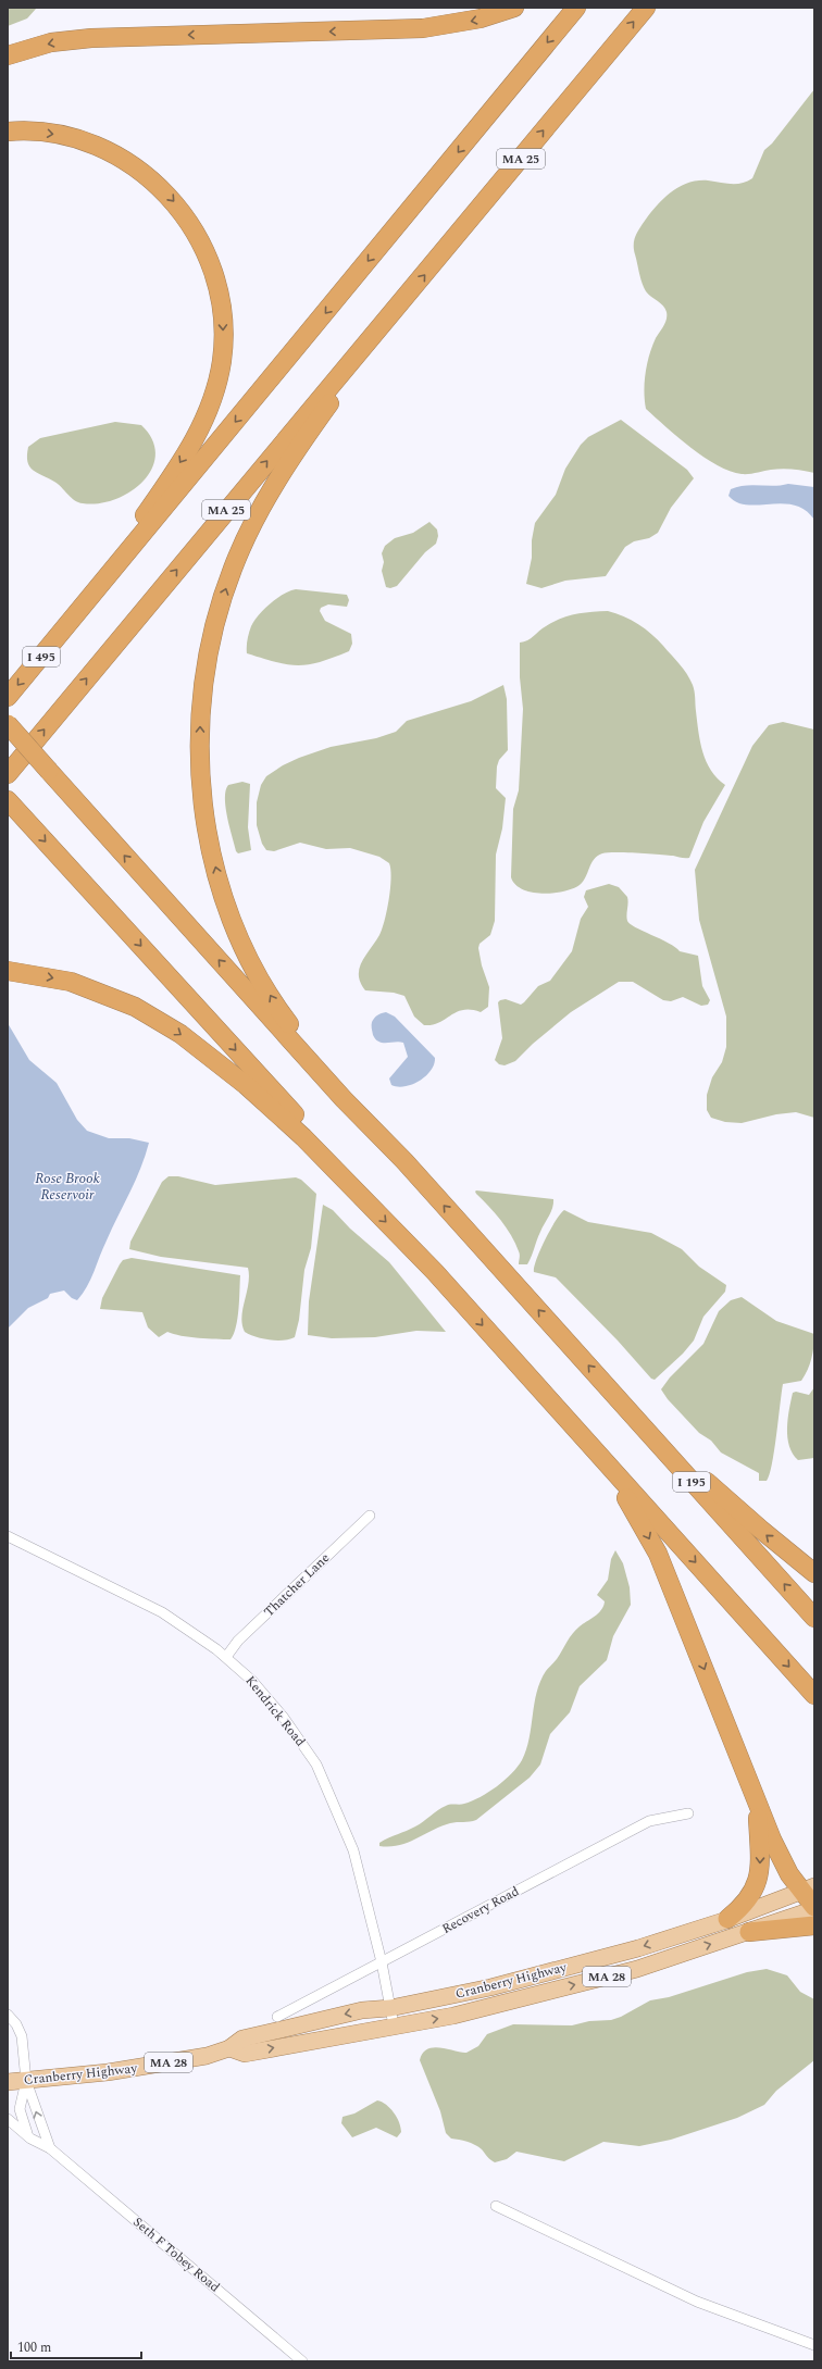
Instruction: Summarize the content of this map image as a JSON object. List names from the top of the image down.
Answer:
{
  "streets": {
    "highway": ["MA 25", "I 495", "I 195"],
    "main road": ["MA 28", "Cranberry Highway"],
    "street": [
      "Thatcher Lane",
      "Kendrick Road",
      "Recovery Road",
      "Seth F Tobey Road"
    ]
  },
  "crossings": [
    ["Thatcher Lane", "Kendrick Road"],
    ["Kendrick Road", "Recovery Road"],
    ["Kendrick Road", "Cranberry Highway"]
  ],
  "water": ["Rose Brook Reservoir"],
  "scale_bar": "100 m"
}
